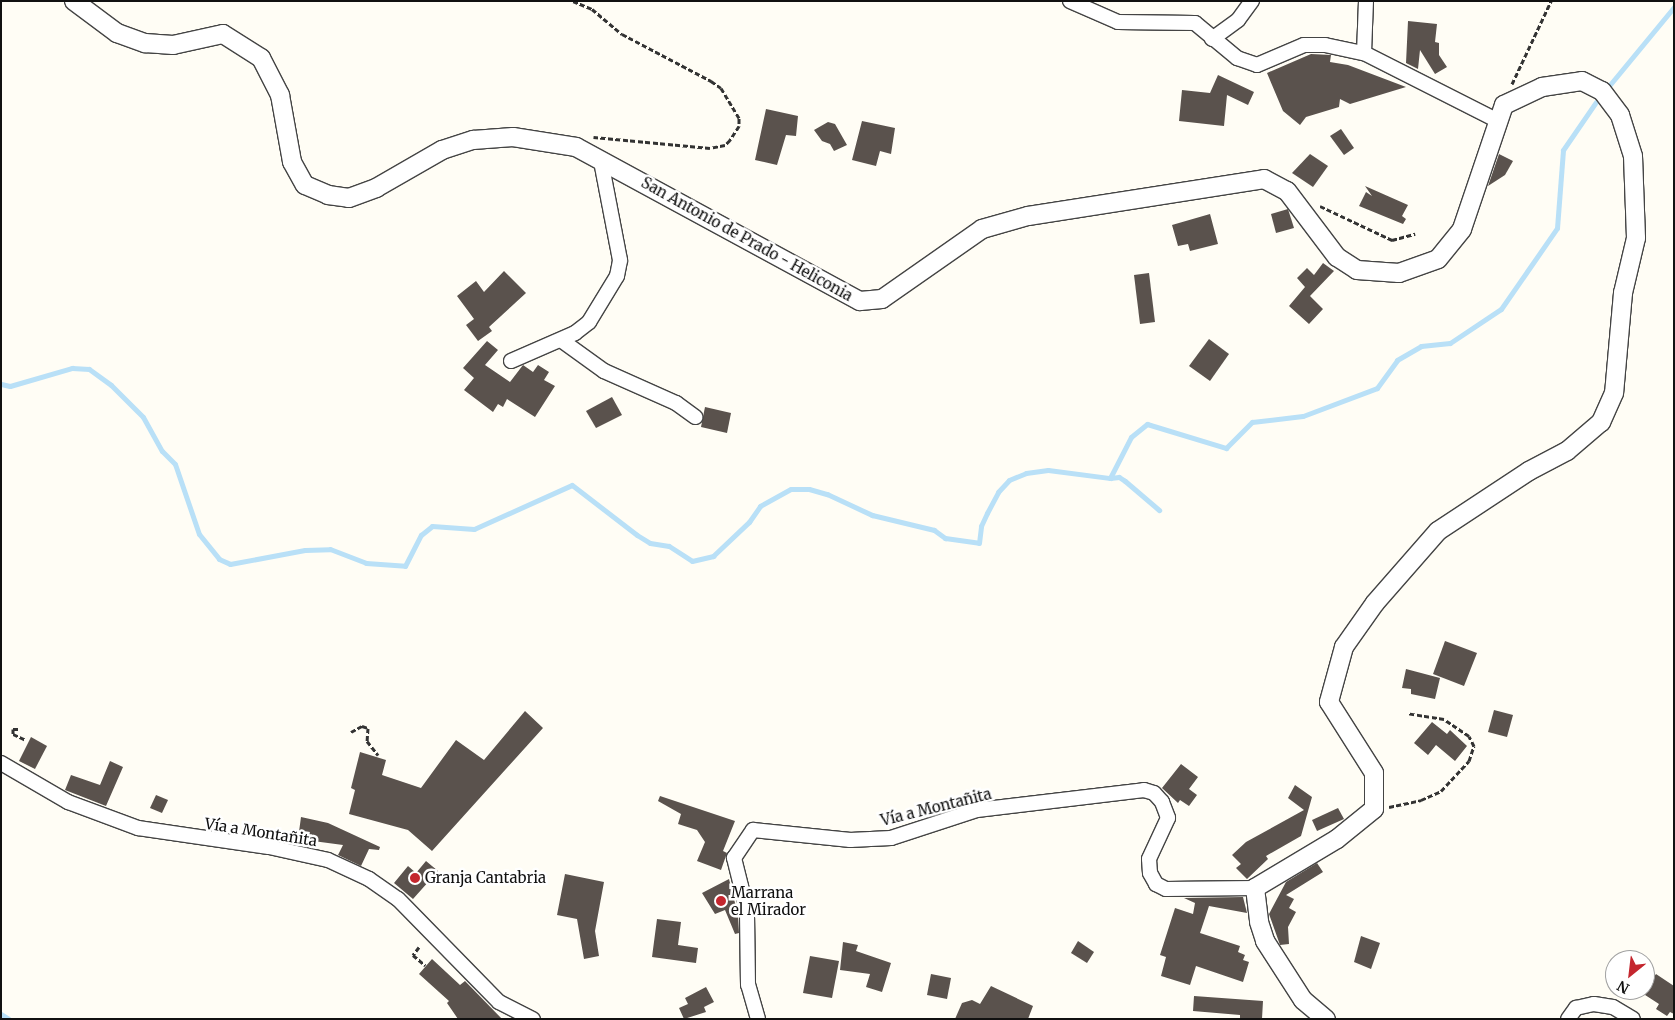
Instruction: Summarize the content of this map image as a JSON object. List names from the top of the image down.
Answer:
{
  "streets": {
    "street": ["San Antonio de Prado - Heliconia", "Vía a Montañita"]
  },
  "places": ["Granja Cantabria", "Marrana el Mirador"],
  "north": "bottom left"
}
